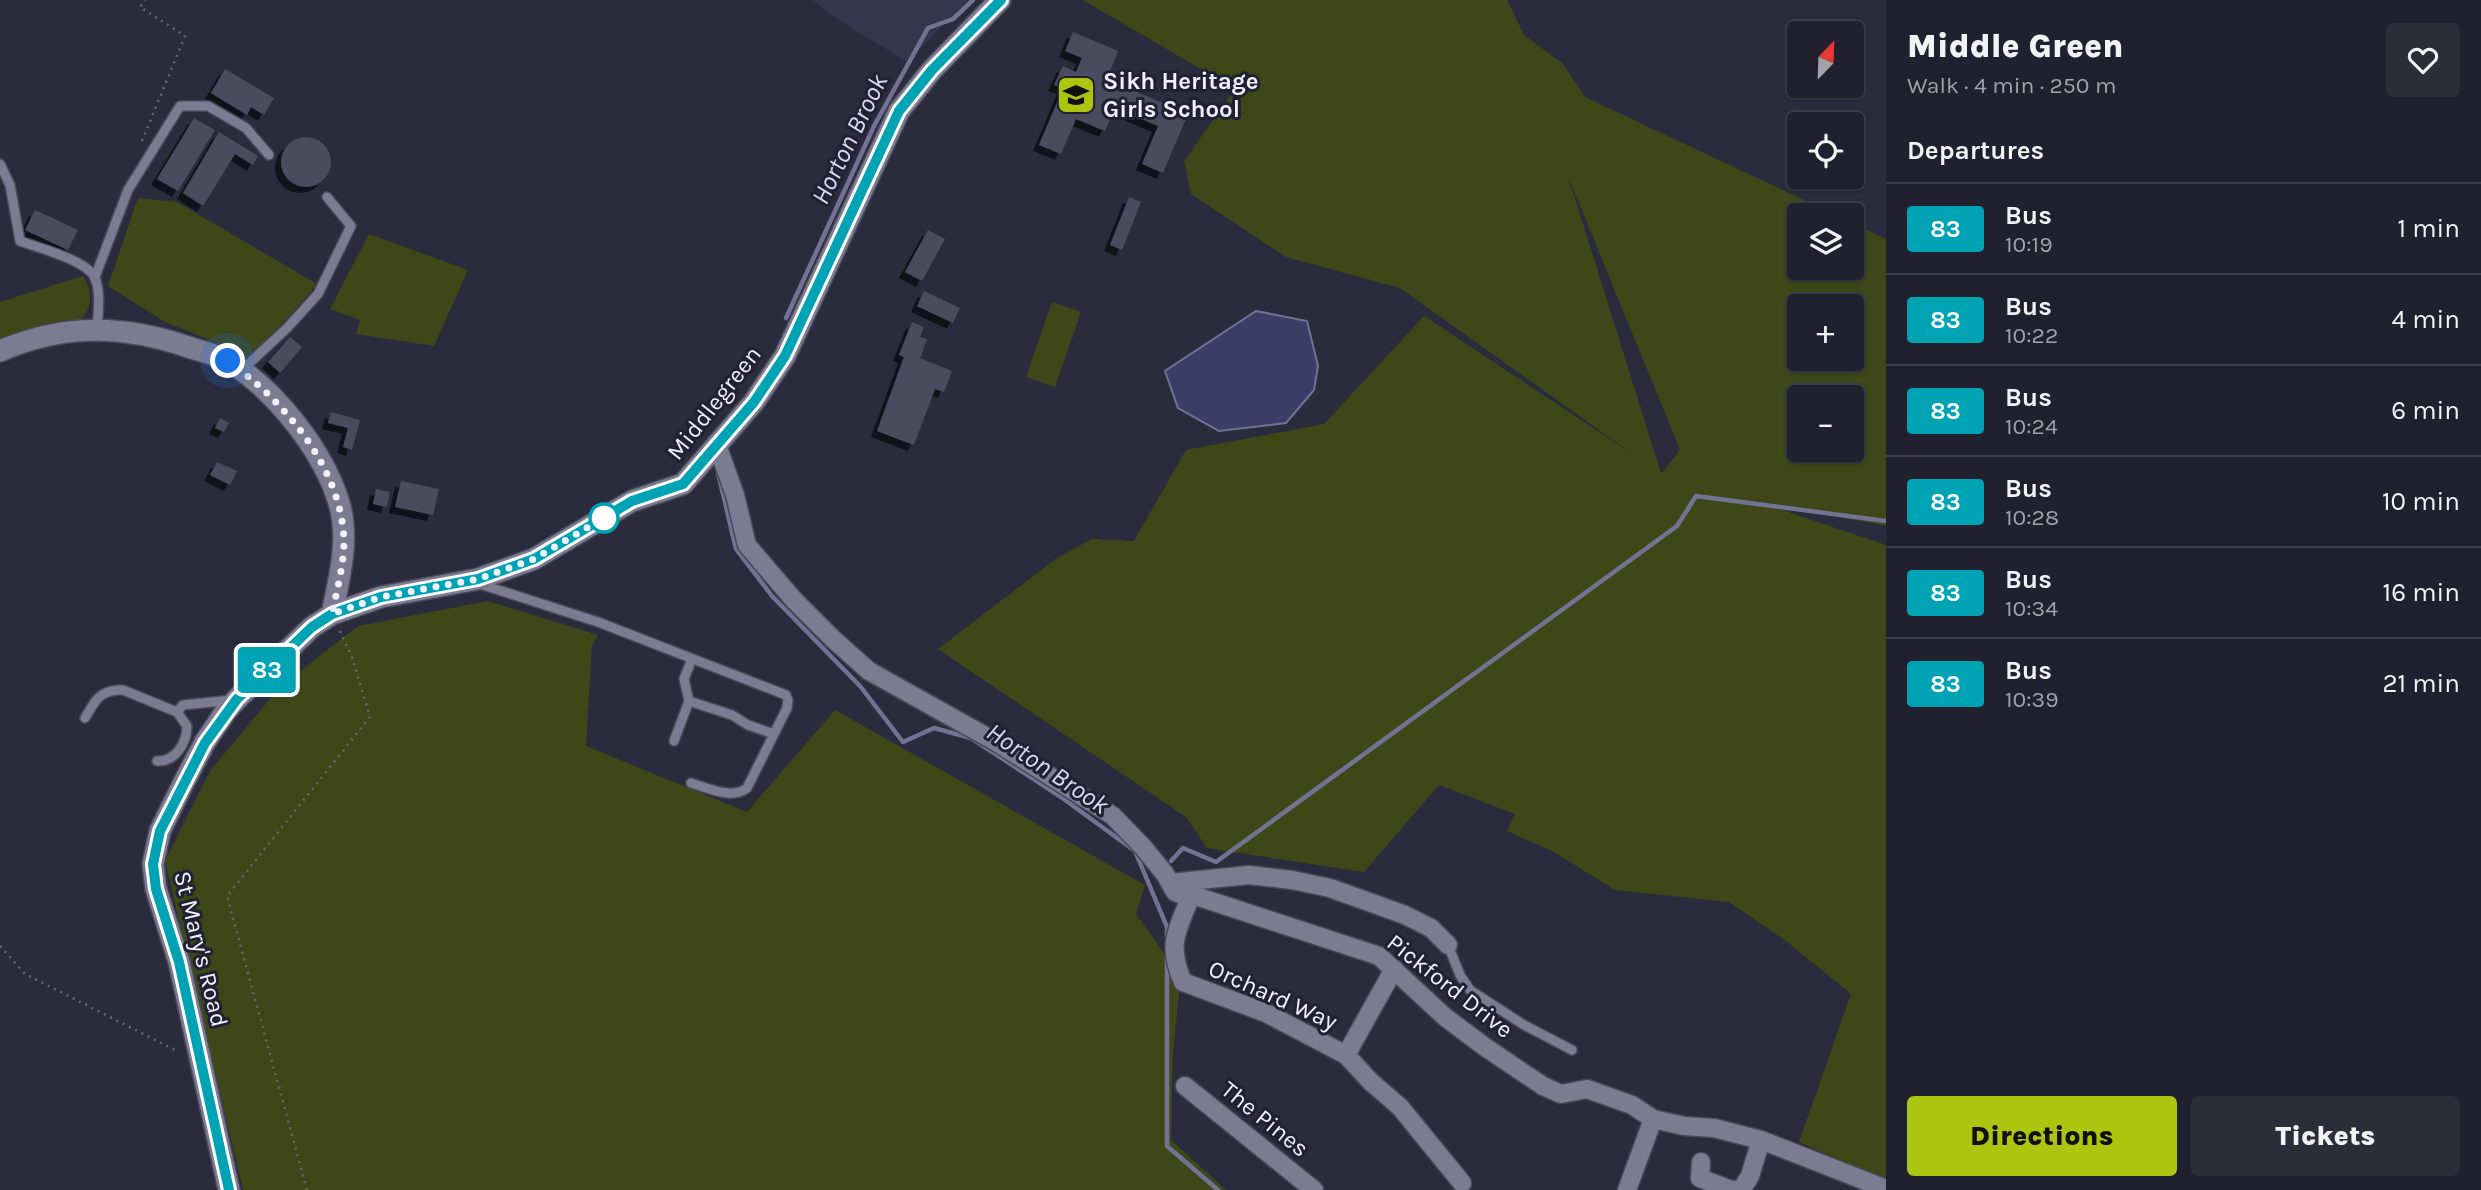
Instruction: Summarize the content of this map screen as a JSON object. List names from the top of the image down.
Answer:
{
  "streets": {
    "street": [
      "Middlegreen",
      "St Mary's Road",
      "Pickford Drive",
      "Orchard Way",
      "The Pines"
    ]
  },
  "crossings": [
    ["Middlegreen", "St Mary's Road"],
    ["Pickford Drive", "Orchard Way"]
  ],
  "water": ["Horton Brook"],
  "places": {
    "school or university": ["Sikh Heritage Girls School"]
  },
  "lines": ["bus line 83"],
  "north": "top right",
  "page": {
    "on_map": "83",
    "heading": [
      ["Middle Green", "Walk · 4 min · 250 m"],
      "Departures"
    ],
    "map_buttons": ["+", "−"],
    "list": [
      {
        "mark": "83",
        "name": "Bus",
        "note": "10:19",
        "value": "1 min"
      },
      {
        "mark": "83",
        "name": "Bus",
        "note": "10:22",
        "value": "4 min"
      },
      {
        "mark": "83",
        "name": "Bus",
        "note": "10:24",
        "value": "6 min"
      },
      {
        "mark": "83",
        "name": "Bus",
        "note": "10:28",
        "value": "10 min"
      },
      {
        "mark": "83",
        "name": "Bus",
        "note": "10:34",
        "value": "16 min"
      },
      {
        "mark": "83",
        "name": "Bus",
        "note": "10:39",
        "value": "21 min"
      }
    ],
    "buttons": ["Directions", "Tickets"]
  }
}
